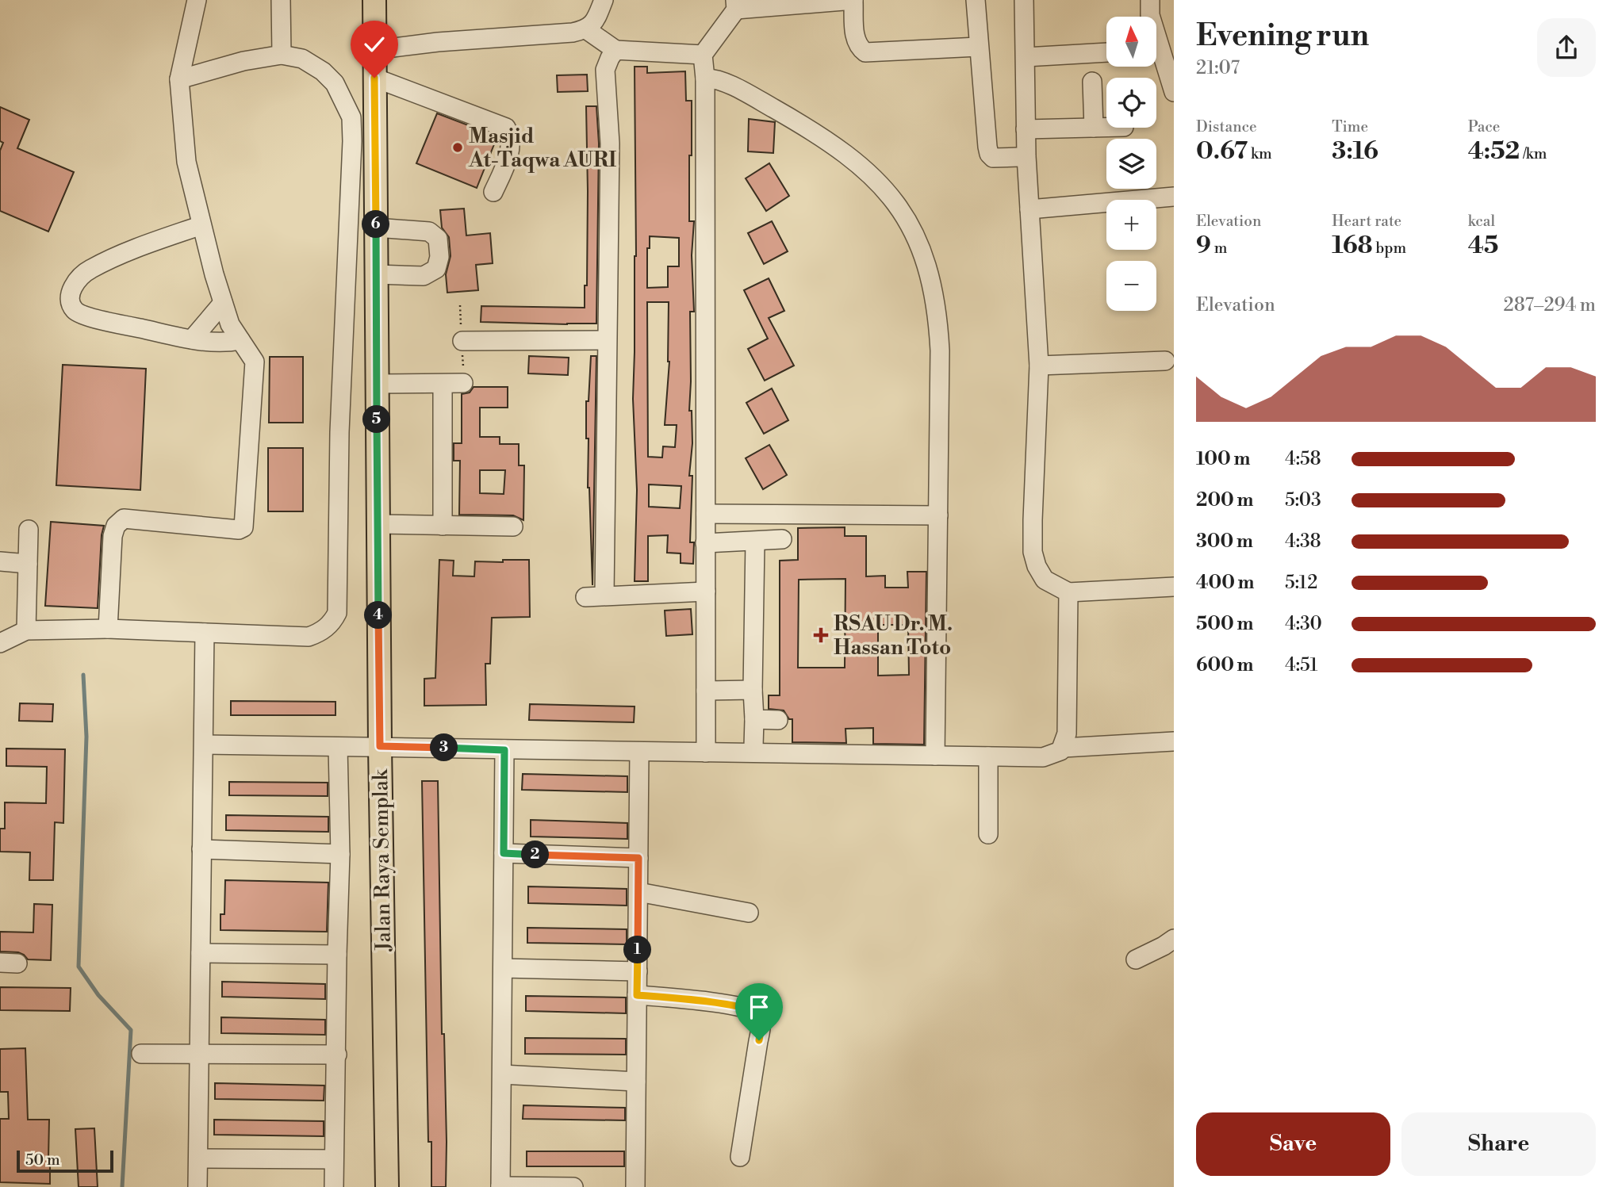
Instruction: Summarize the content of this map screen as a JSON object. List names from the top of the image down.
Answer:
{
  "streets": {
    "main road": ["Jalan Raya Semplak"]
  },
  "places": {
    "other": ["Masjid At-Taqwa AURI"],
    "health": ["RSAU Dr. M. Hassan Toto"]
  },
  "scale_bar": "50 m",
  "north": "top",
  "page": {
    "heading": ["Evening run", "21:07"],
    "map_buttons": ["+", "−"],
    "stats": [
      ["Distance", "0.67 km"],
      ["Time", "3:16"],
      ["Pace", "4:52 /km"],
      ["Elevation", "9 m"],
      ["Heart rate", "168 bpm"],
      ["kcal", "45"]
    ],
    "pins": [
      "6",
      "5",
      "4",
      "3",
      "2",
      "1"
    ],
    "chart": ["Elevation", "287–294 m"],
    "list": [
      {
        "name": "100 m",
        "note": "4:58"
      },
      {
        "name": "200 m",
        "note": "5:03"
      },
      {
        "name": "300 m",
        "note": "4:38"
      },
      {
        "name": "400 m",
        "note": "5:12"
      },
      {
        "name": "500 m",
        "note": "4:30"
      },
      {
        "name": "600 m",
        "note": "4:51"
      }
    ],
    "buttons": ["Save", "Share"],
    "scale": "50 m"
  }
}
